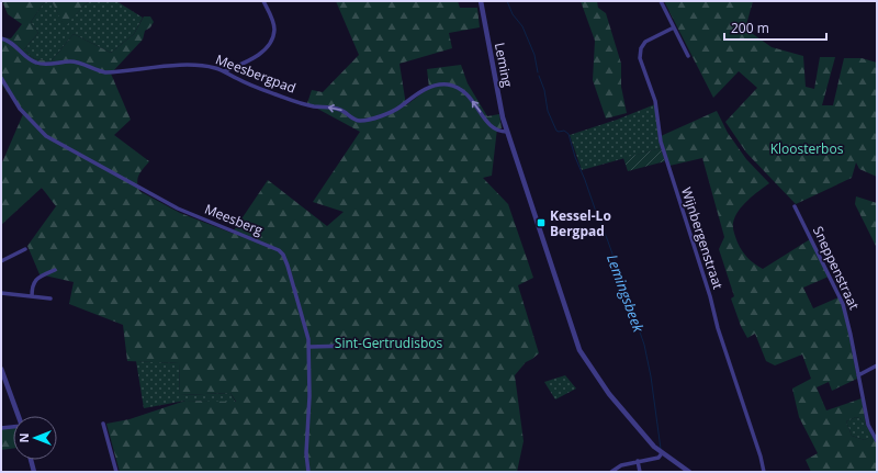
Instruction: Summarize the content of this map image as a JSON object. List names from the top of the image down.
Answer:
{
  "streets": {
    "street": [
      "Leming",
      "Meesbergpad",
      "Meesberg",
      "Wijnbergenstraat",
      "Sneppenstraat"
    ]
  },
  "crossings": [
    ["Leming", "Meesbergpad"]
  ],
  "one_way": ["Meesbergpad"],
  "water": ["Lemingsbeek"],
  "parks": ["Kloosterbos", "Sint-Gertrudisbos"],
  "places": {
    "transit": ["Kessel-Lo Bergpad"]
  },
  "scale_bar": "200 m",
  "north": "left"
}
